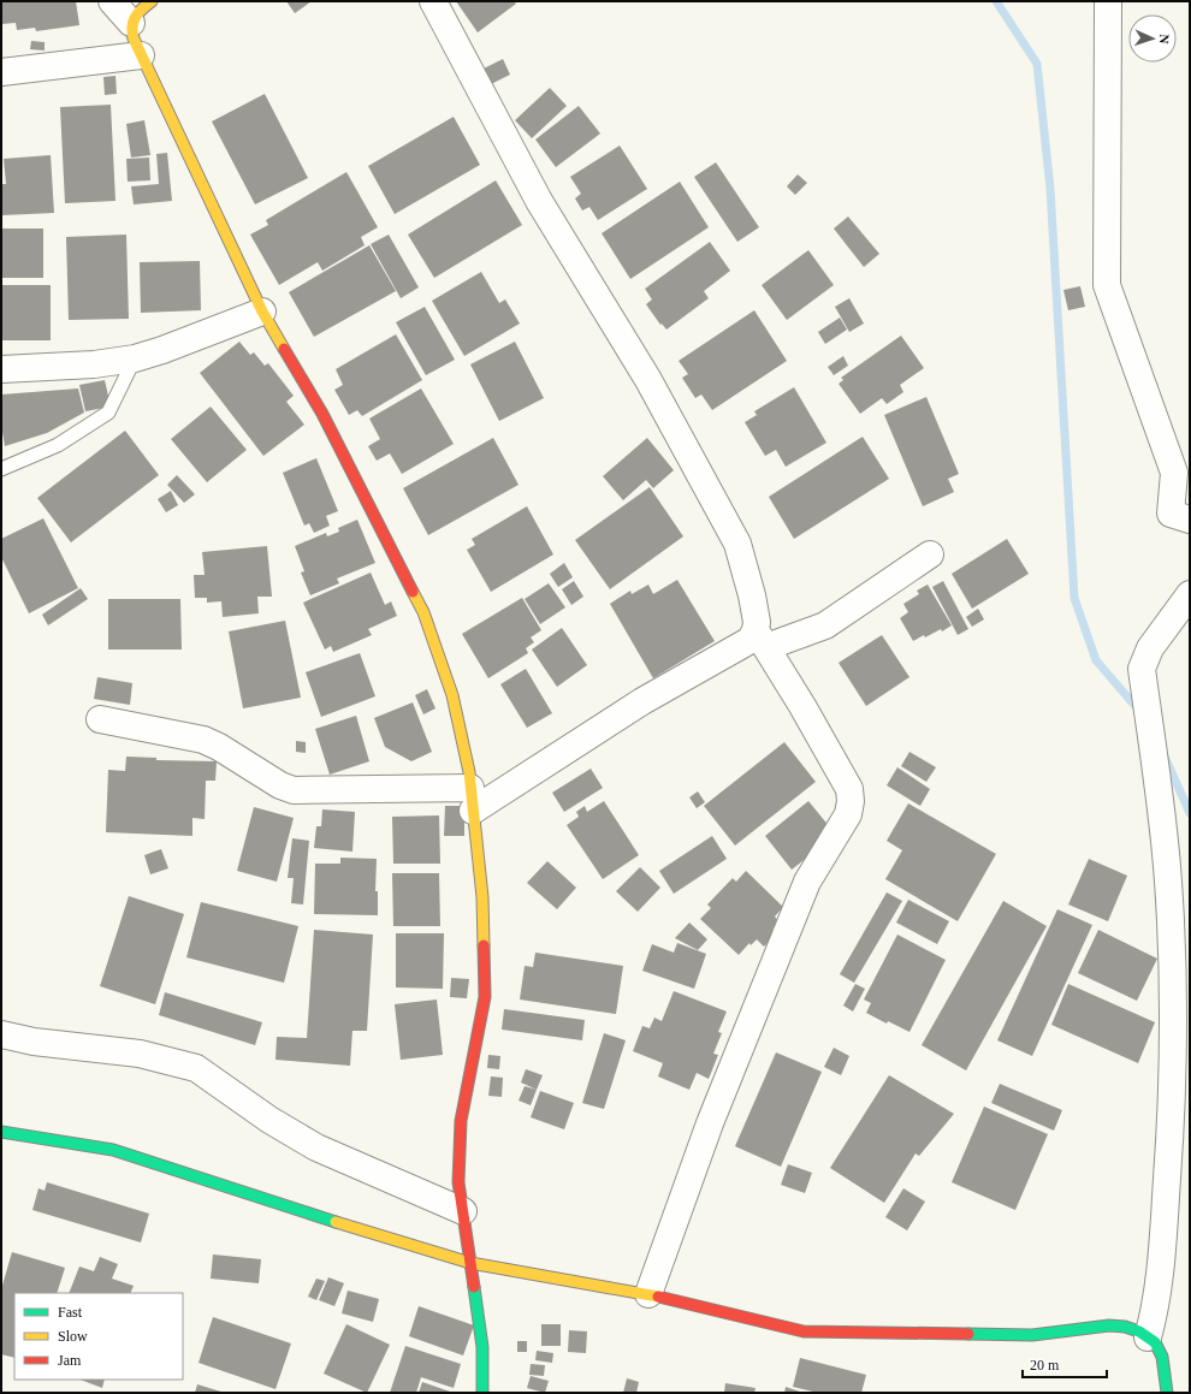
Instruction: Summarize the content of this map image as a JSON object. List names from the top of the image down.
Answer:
{
  "legend": ["Fast", "Slow", "Jam"],
  "scale_bar": "20 m",
  "north": "right"
}
